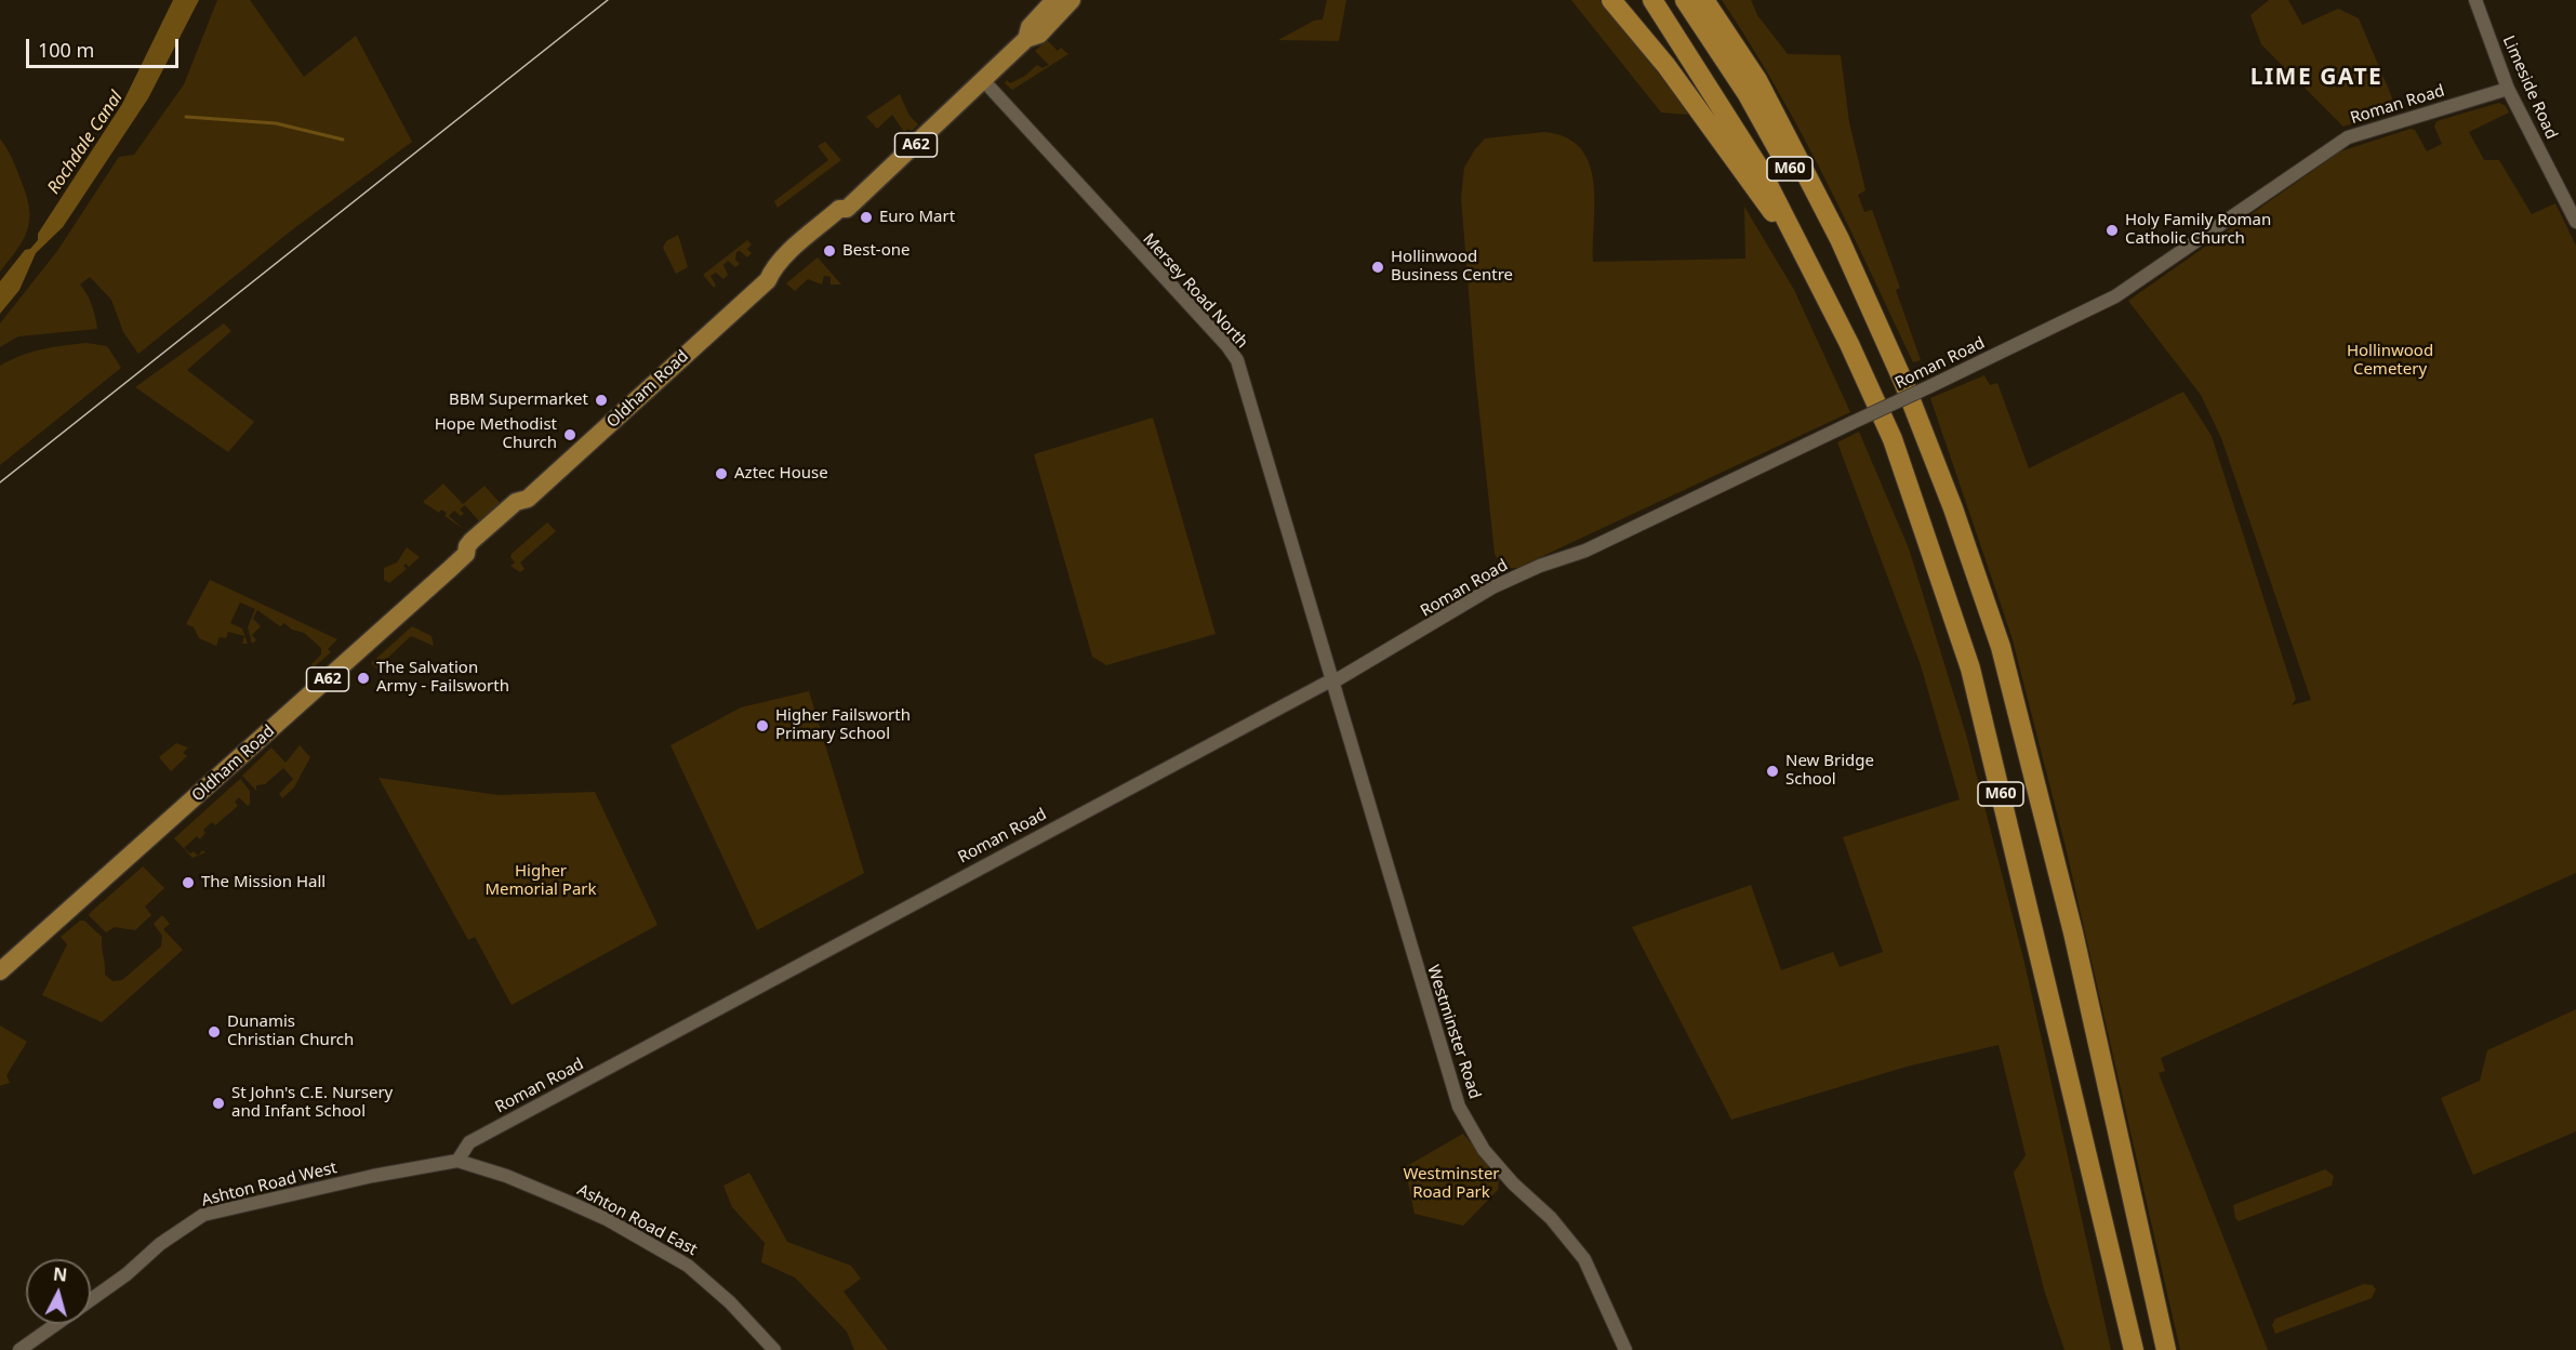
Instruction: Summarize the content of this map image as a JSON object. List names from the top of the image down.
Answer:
{
  "streets": {
    "highway": ["A62", "M60", "Oldham Road"],
    "street": [
      "Limeside Road",
      "Roman Road",
      "Mersey Road North",
      "Westminster Road",
      "Ashton Road West",
      "Ashton Road East"
    ]
  },
  "crossings": [
    ["Limeside Road", "Roman Road"],
    ["Roman Road", "Mersey Road North"],
    ["Roman Road", "Westminster Road"],
    ["Roman Road", "Ashton Road West"],
    ["Roman Road", "Ashton Road East"],
    ["Mersey Road North", "Oldham Road"],
    ["Mersey Road North", "Westminster Road"],
    ["Ashton Road West", "Ashton Road East"]
  ],
  "districts": ["LIME GATE"],
  "water": ["Rochdale Canal"],
  "parks": ["Hollinwood Cemetery", "Higher Memorial Park", "Westminster Road Park"],
  "places": [
    "Euro Mart",
    "Holy Family Roman Catholic Church",
    "Best-one",
    "Hollinwood Business Centre",
    "BBM Supermarket",
    "Hope Methodist Church",
    "Aztec House",
    "The Salvation Army - Failsworth",
    "Higher Failsworth Primary School",
    "New Bridge School",
    "The Mission Hall",
    "Dunamis Christian Church",
    "St John's C.E. Nursery and Infant School"
  ],
  "scale_bar": "100 m",
  "north": "top"
}
